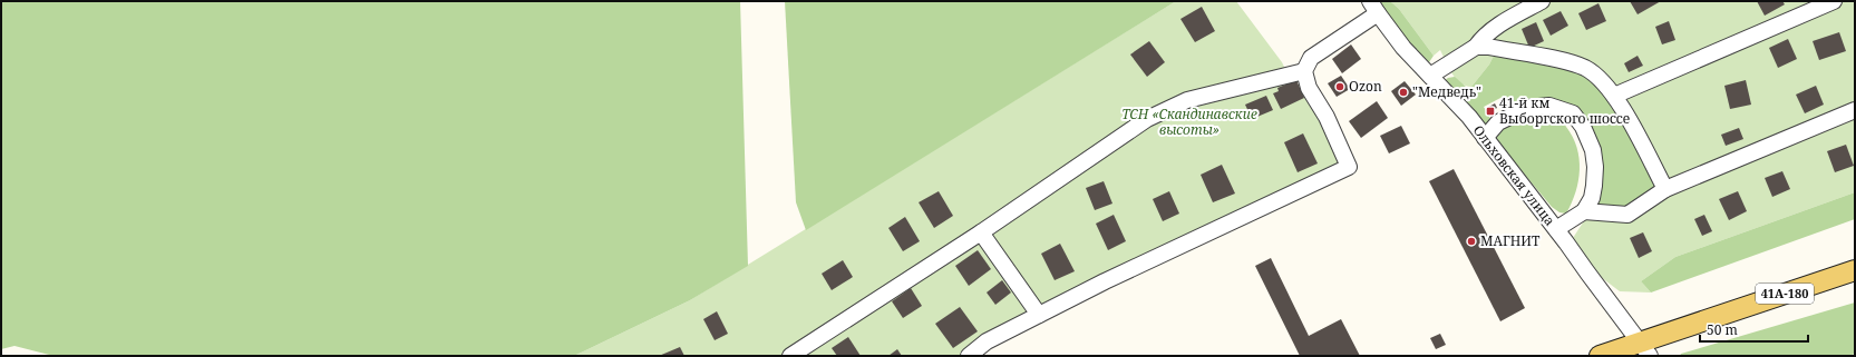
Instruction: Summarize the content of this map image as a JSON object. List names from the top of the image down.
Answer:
{
  "streets": {
    "main road": ["41А-180"],
    "street": ["Ольховская улица"]
  },
  "crossings": [
    ["Ольховская улица", "41А-180"]
  ],
  "parks": ["ТСН «Скандинавские высоты»"],
  "places": {
    "other": ["Ozon", "\"Медведь\"", "МАГНИТ"],
    "transit": ["41-й км Выборгского шоссе"]
  },
  "scale_bar": "50 m"
}
